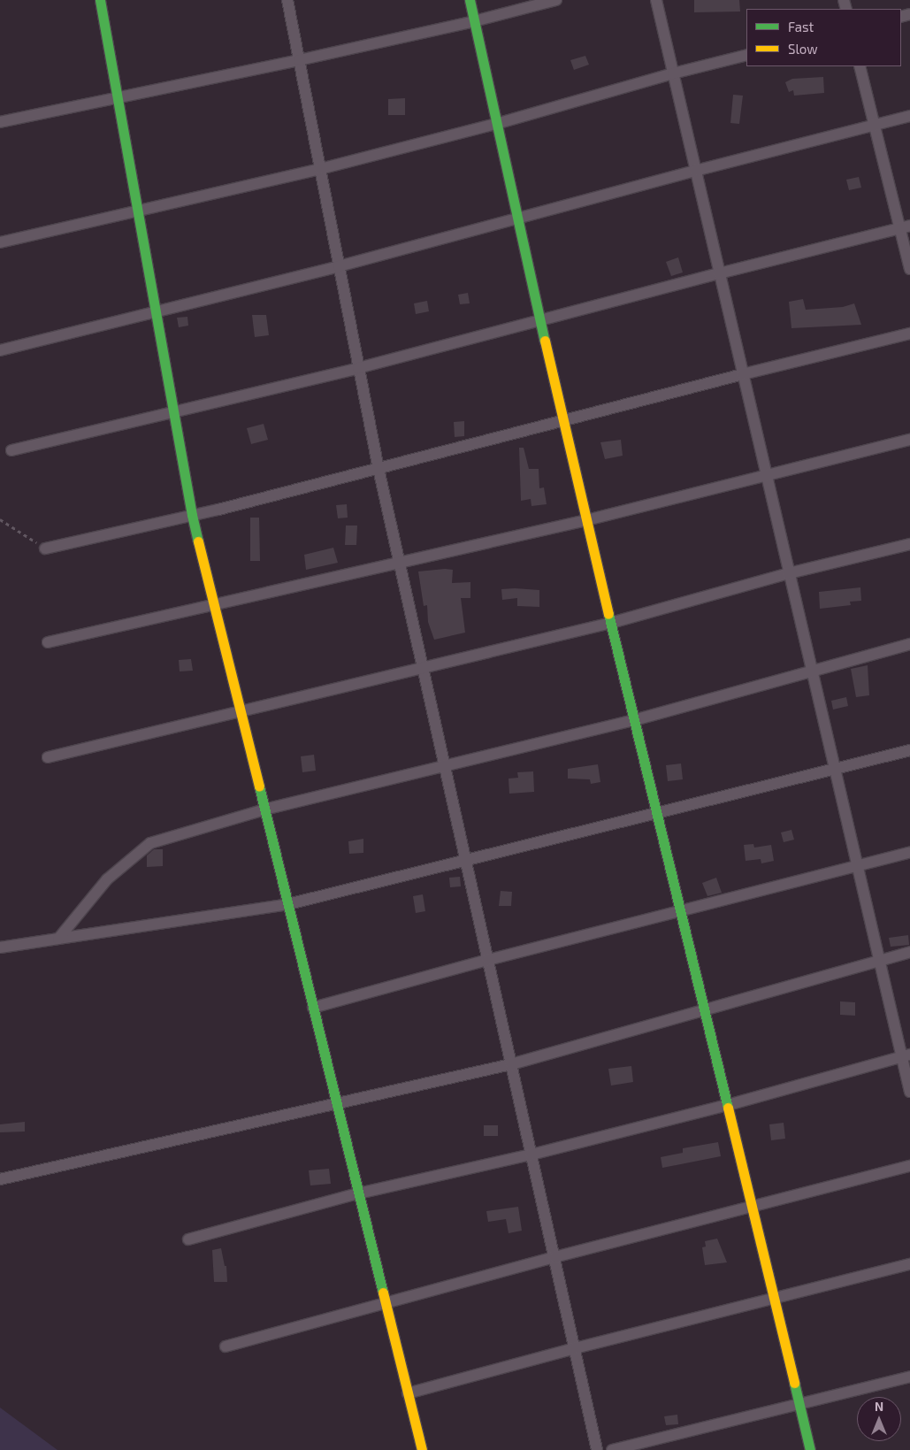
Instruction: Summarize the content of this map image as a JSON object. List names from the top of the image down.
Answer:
{
  "legend": ["Fast", "Slow"],
  "north": "top"
}
